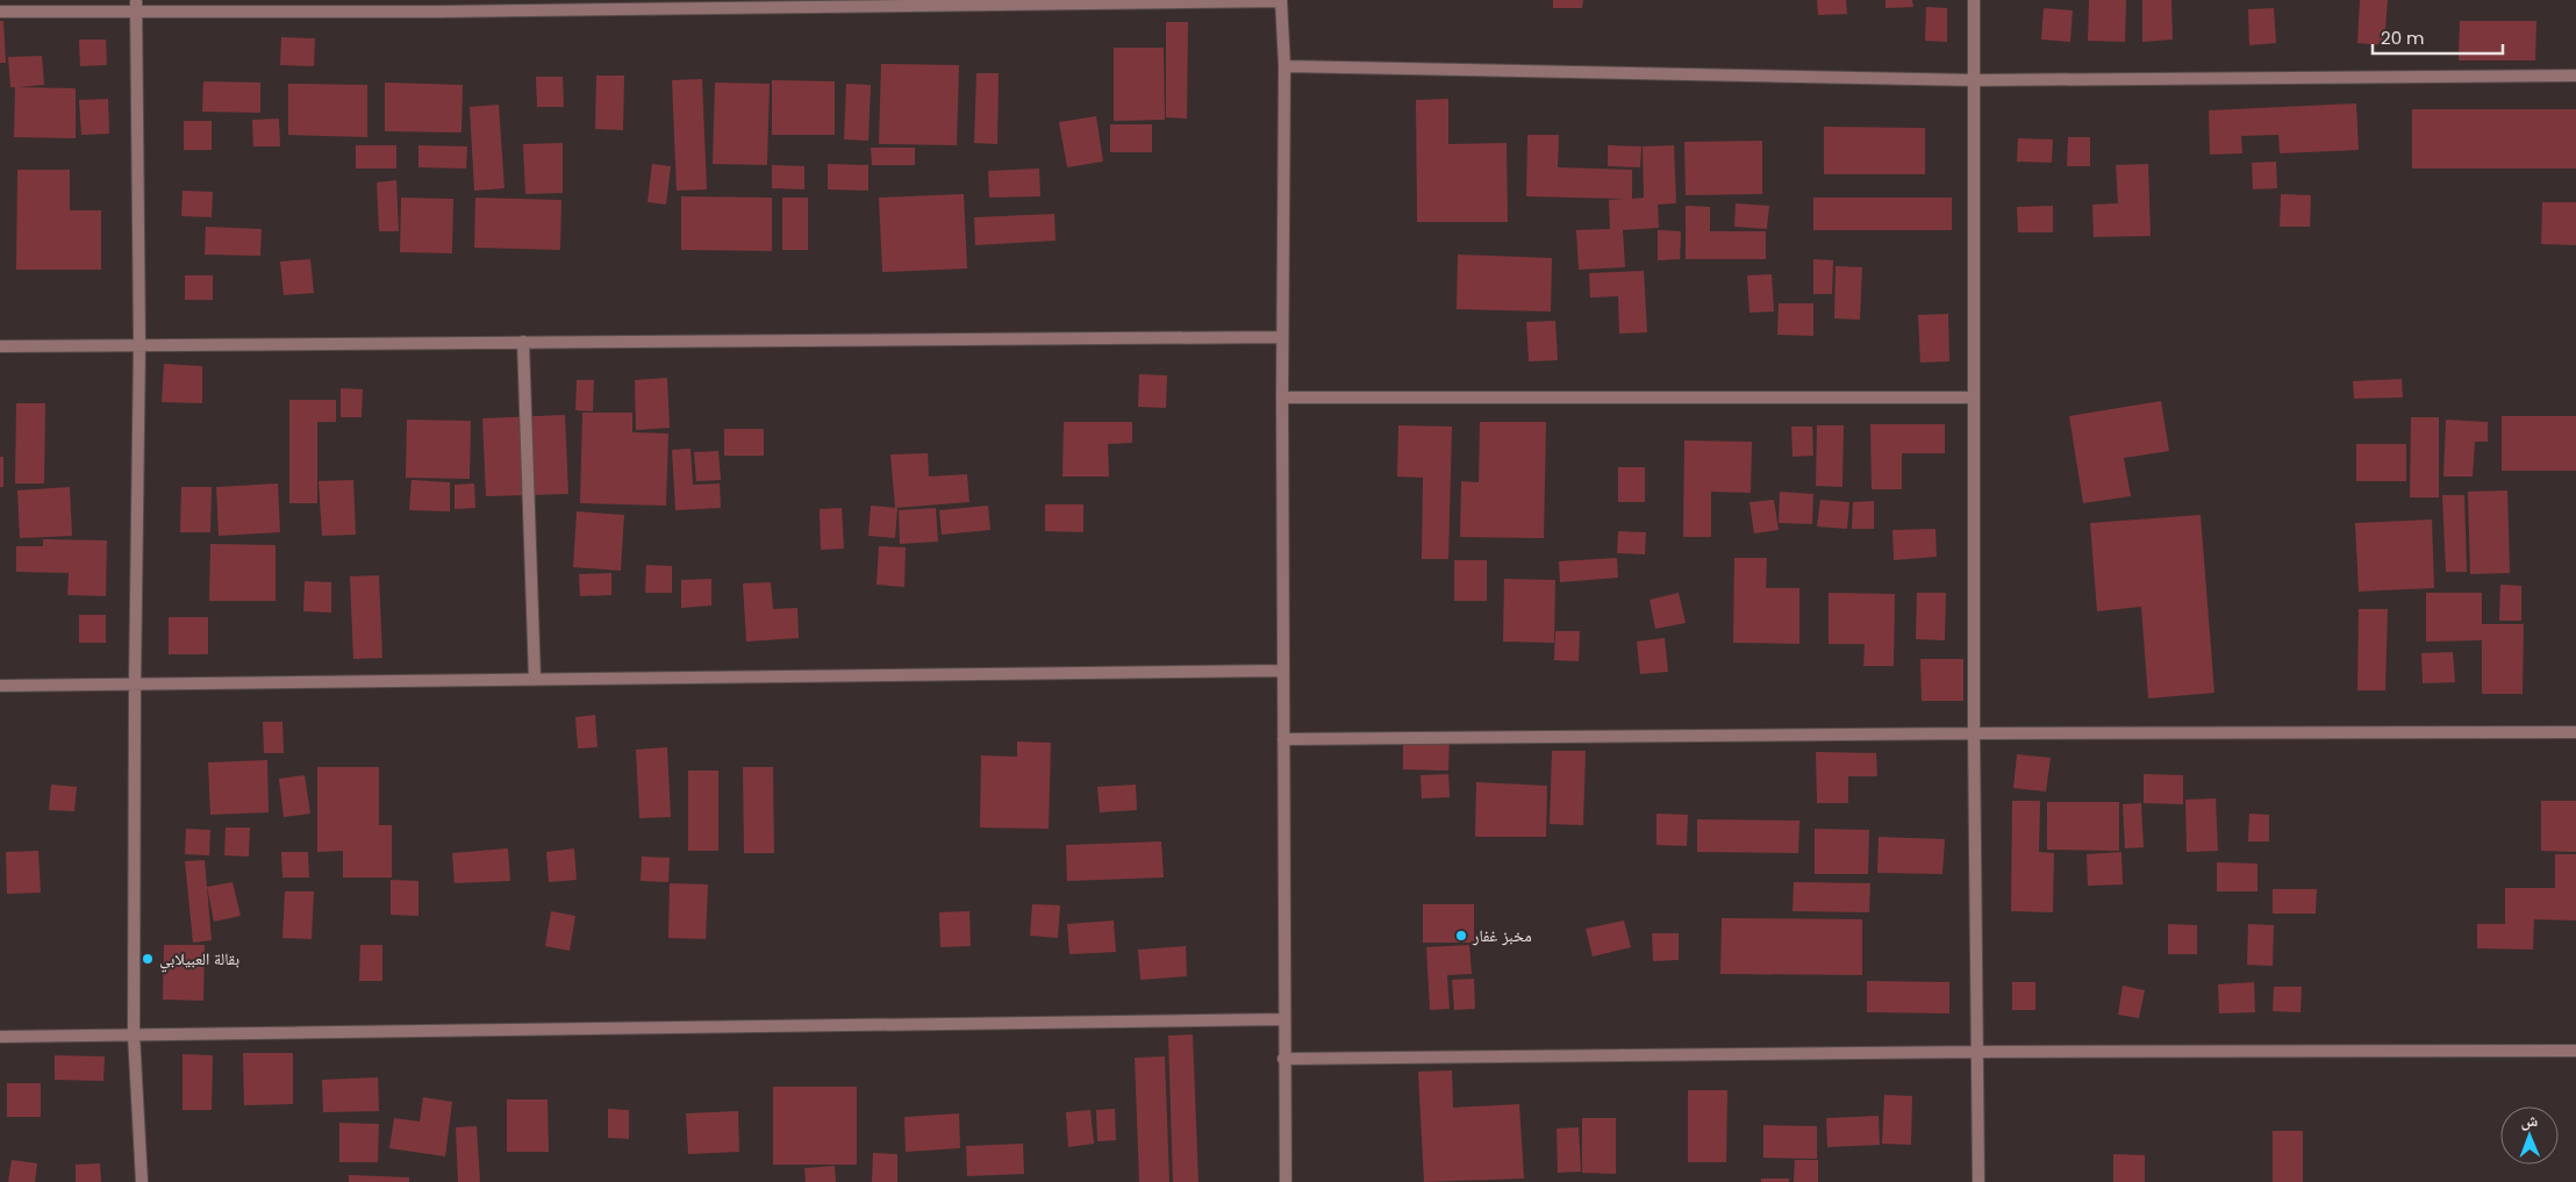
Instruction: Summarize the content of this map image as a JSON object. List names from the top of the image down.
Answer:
{
  "places": ["مخبز غفار", "بقالة العبيلابي"],
  "scale_bar": "20 m",
  "north": "top"
}
